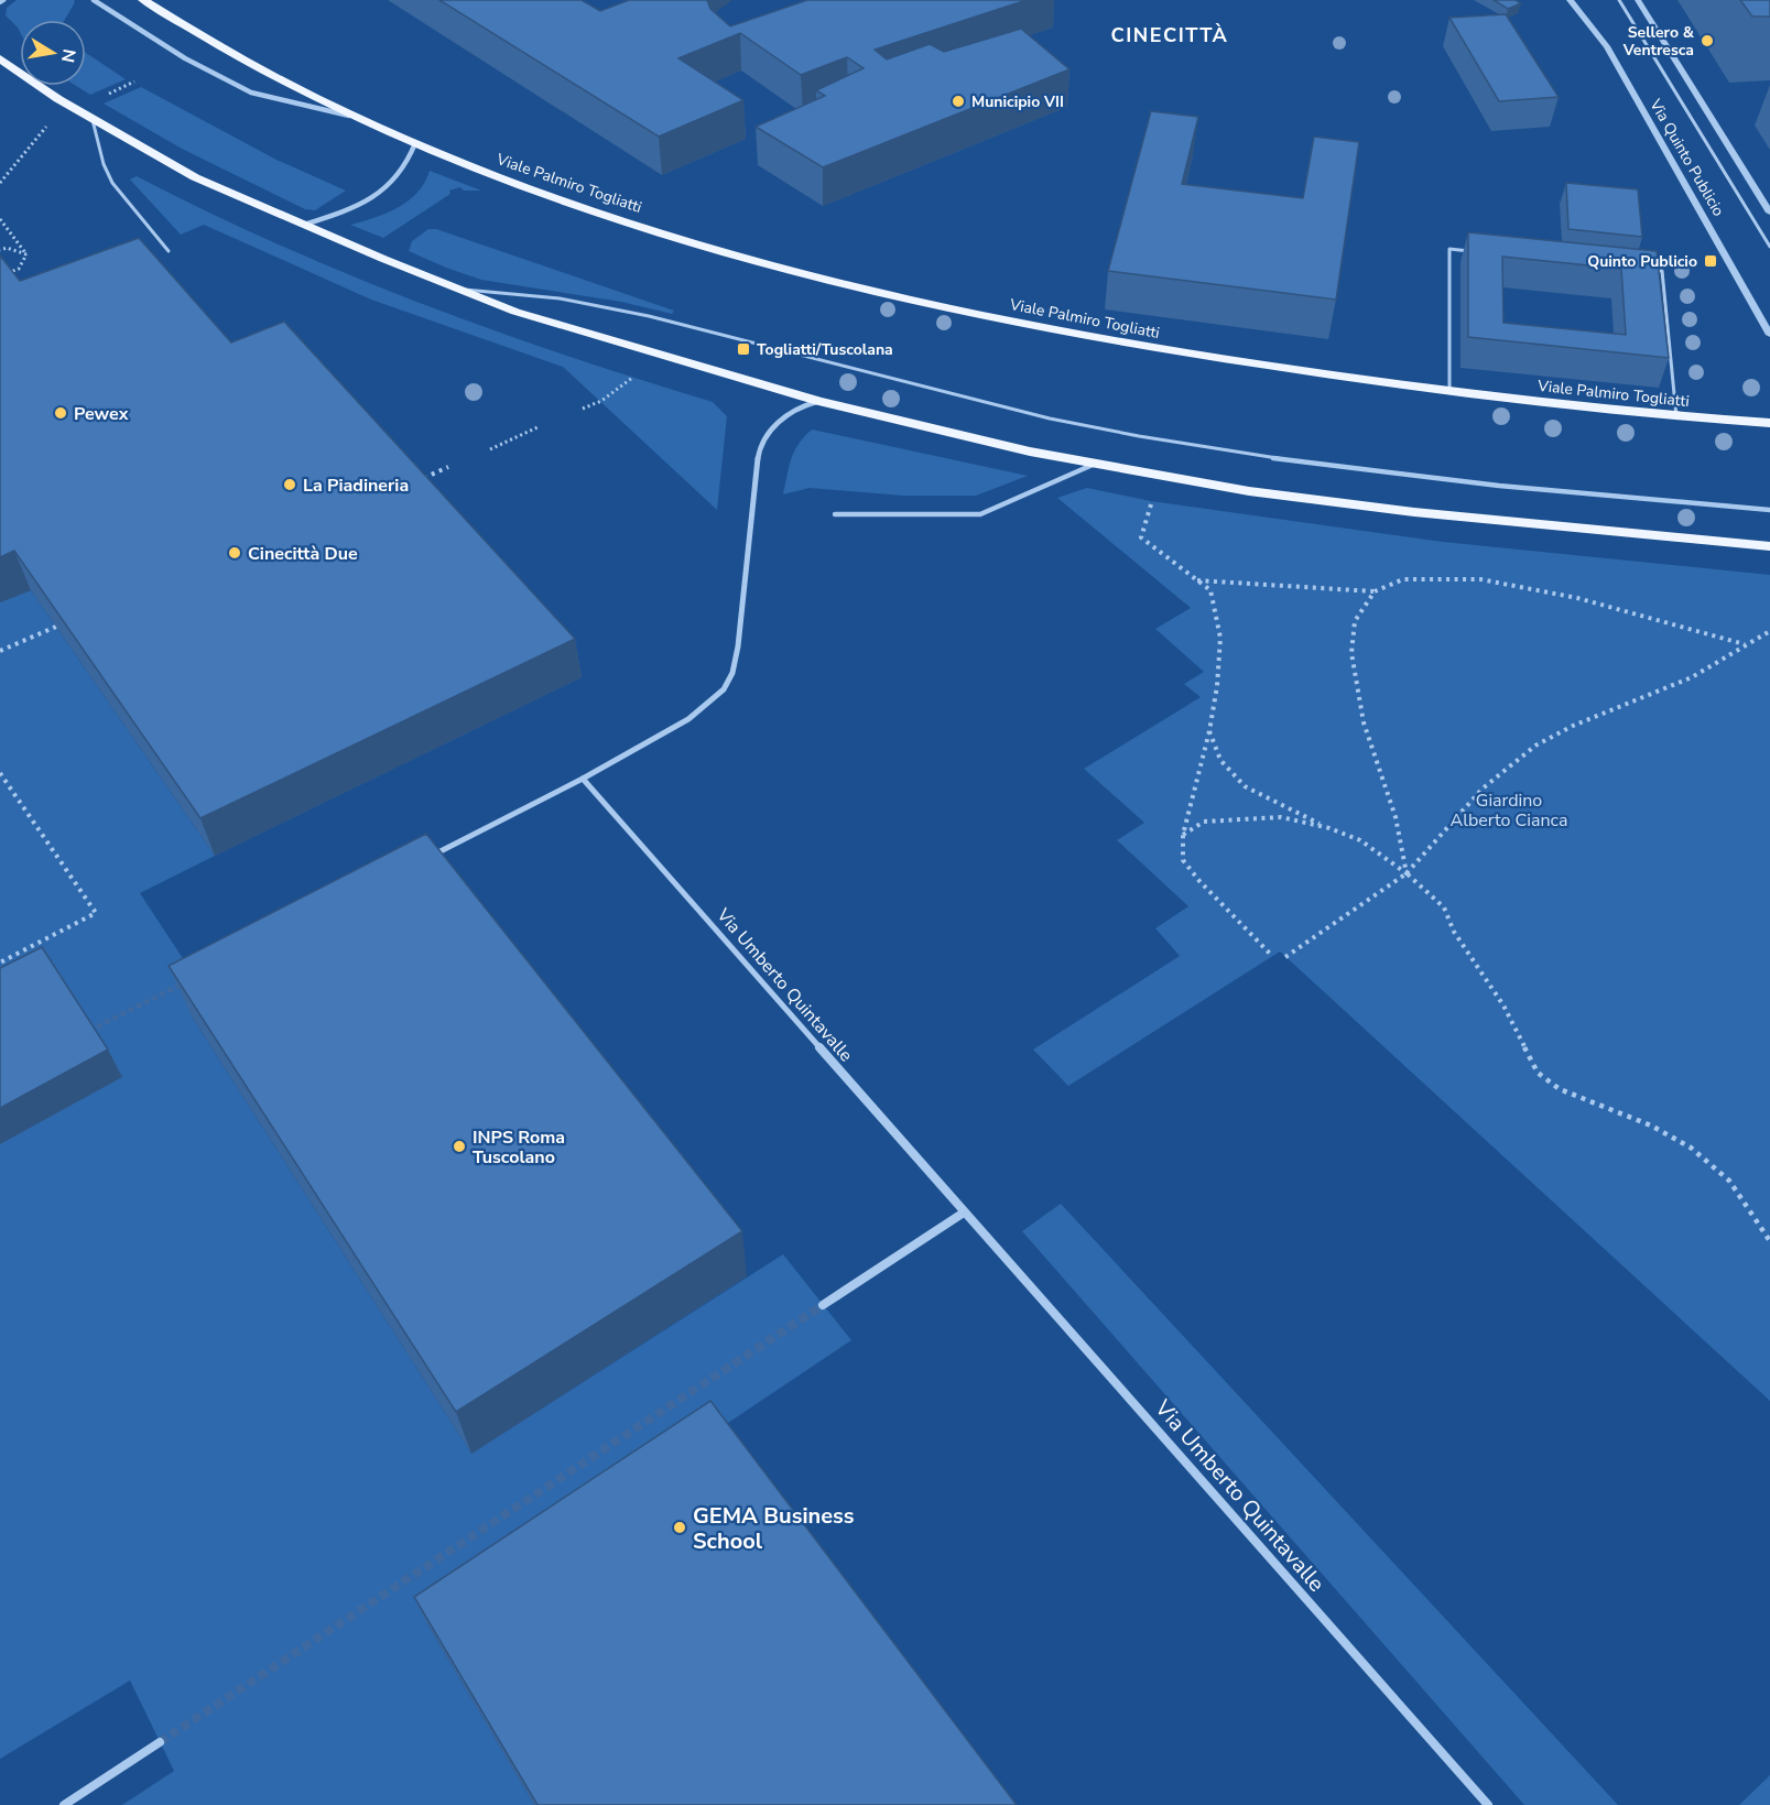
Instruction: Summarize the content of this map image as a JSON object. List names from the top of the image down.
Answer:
{
  "streets": {
    "main road": ["Viale Palmiro Togliatti"],
    "street": ["Via Quinto Publicio", "Via Umberto Quintavalle"]
  },
  "districts": ["CINECITTÀ"],
  "parks": ["Giardino Alberto Cianca"],
  "places": {
    "other": [
      "Sellero & Ventresca",
      "Municipio VII",
      "Pewex",
      "La Piadineria",
      "Cinecittà Due",
      "INPS Roma Tuscolano",
      "GEMA Business School"
    ],
    "transit": ["Quinto Publicio", "Togliatti/Tuscolana"]
  },
  "north": "right"
}
